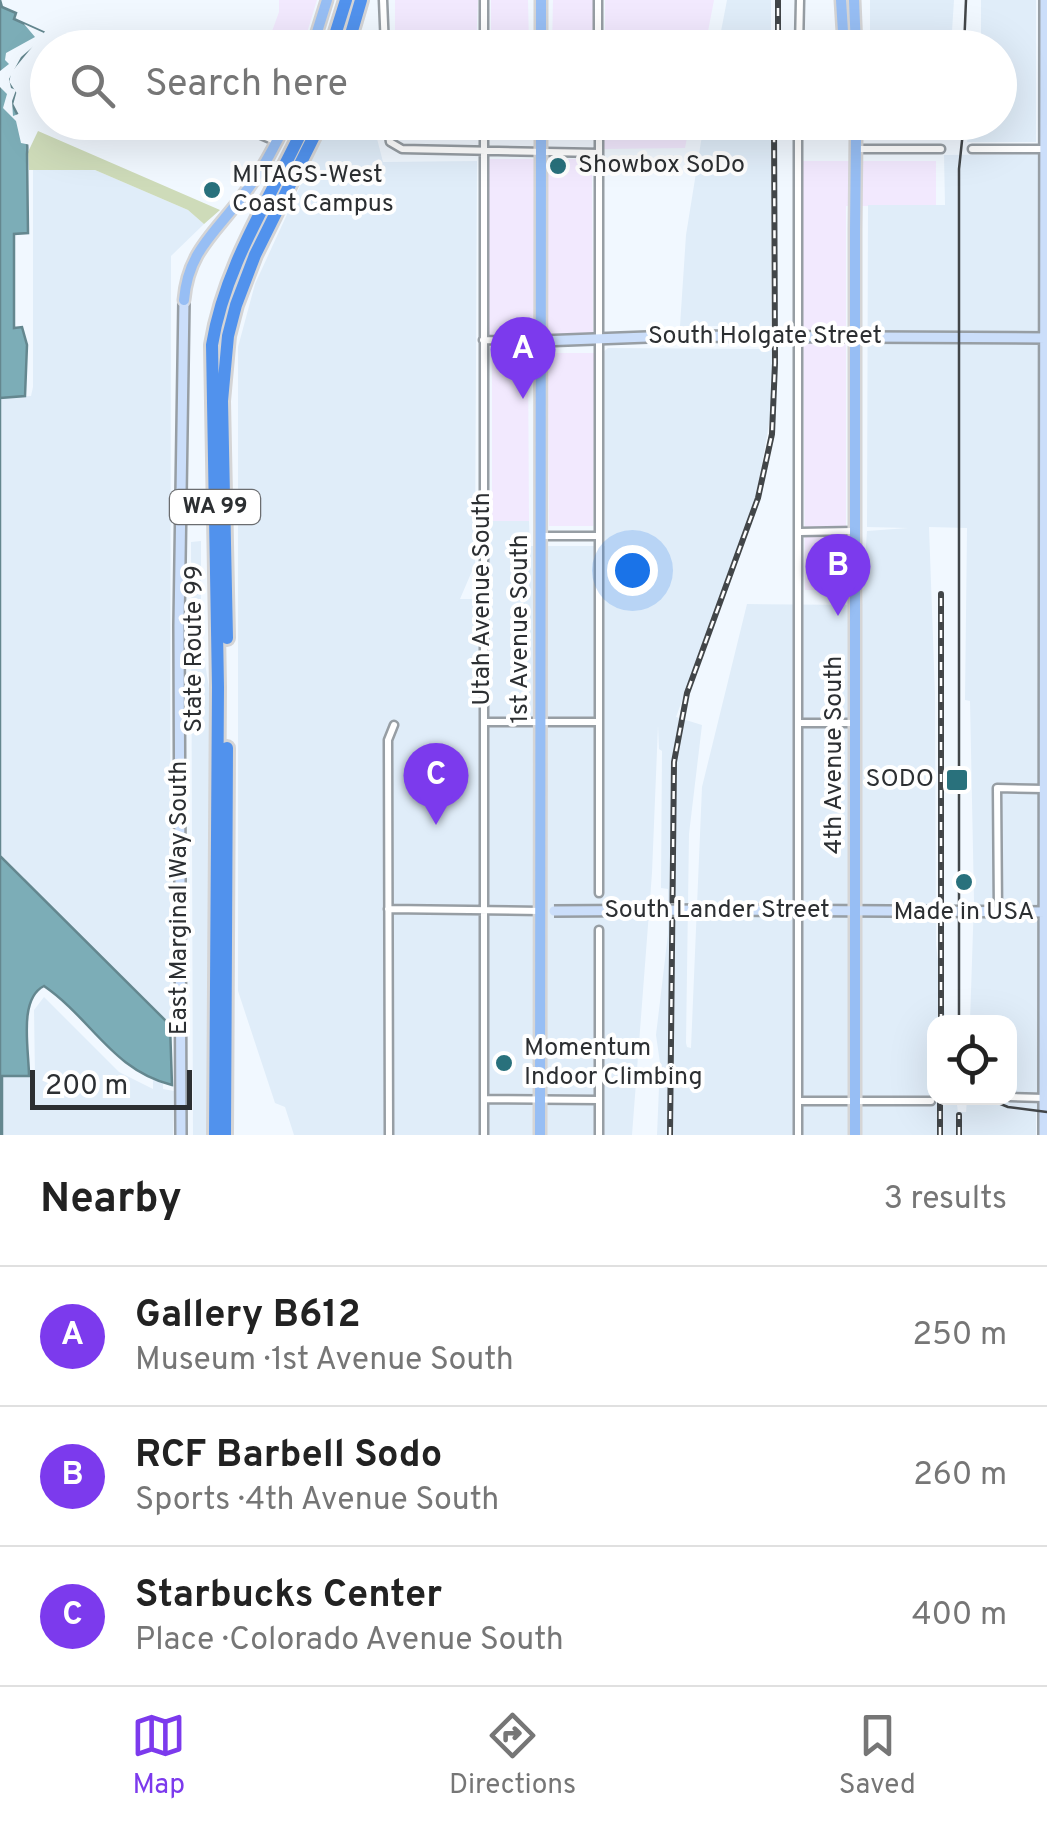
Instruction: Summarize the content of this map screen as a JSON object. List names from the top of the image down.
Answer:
{
  "streets": {
    "highway": ["WA 99", "State Route 99"],
    "main road": [
      "South Holgate Street",
      "1st Avenue South",
      "4th Avenue South",
      "East Marginal Way South",
      "South Lander Street"
    ],
    "street": ["Utah Avenue South"]
  },
  "crossings": [
    ["South Holgate Street", "Utah Avenue South"],
    ["South Holgate Street", "1st Avenue South"],
    ["South Holgate Street", "4th Avenue South"],
    ["Utah Avenue South", "South Lander Street"],
    ["1st Avenue South", "South Lander Street"],
    ["4th Avenue South", "South Lander Street"]
  ],
  "places": {
    "other": [
      "Showbox SoDo",
      "MITAGS-West Coast Campus",
      "Made in USA",
      "Momentum Indoor Climbing"
    ],
    "transit": ["SODO"]
  },
  "scale_bar": "200 m",
  "page": {
    "search": "Search here",
    "pins": ["A", "B", "C"],
    "scale": "200 m",
    "heading": ["Nearby", "3 results"],
    "list": [
      {
        "mark": "A",
        "name": "Gallery B612",
        "note": "Museum · 1st Avenue South",
        "value": "250 m"
      },
      {
        "mark": "B",
        "name": "RCF Barbell Sodo",
        "note": "Sports · 4th Avenue South",
        "value": "260 m"
      },
      {
        "mark": "C",
        "name": "Starbucks Center",
        "note": "Place · Colorado Avenue South",
        "value": "400 m"
      }
    ],
    "nav": ["Map", "Directions", "Saved"]
  }
}
